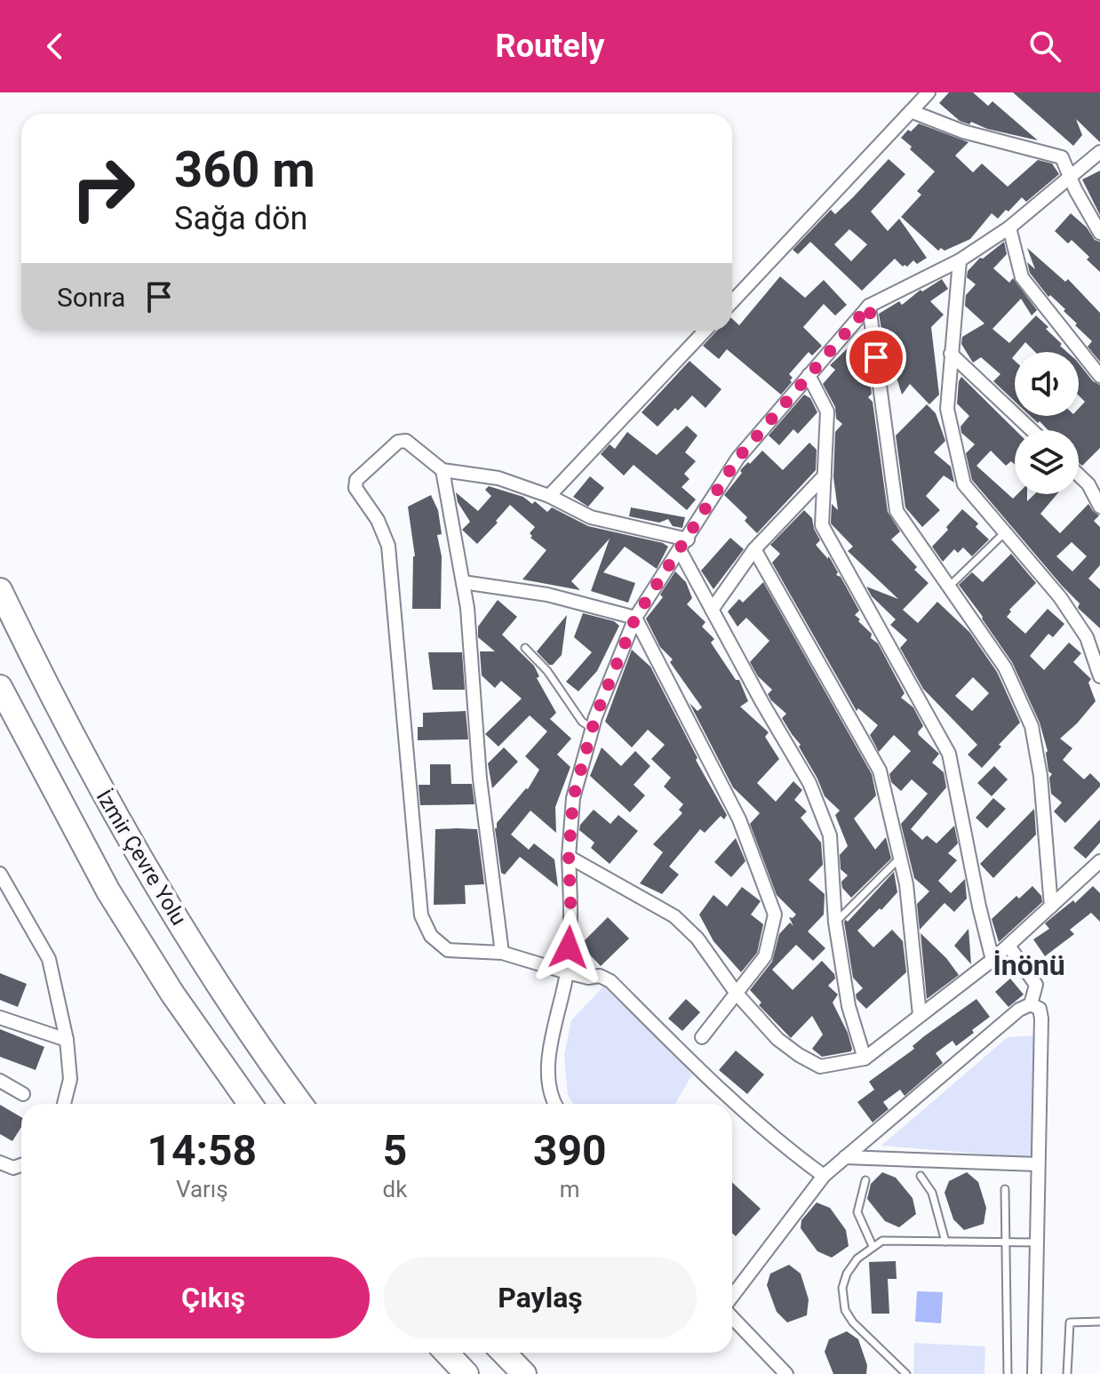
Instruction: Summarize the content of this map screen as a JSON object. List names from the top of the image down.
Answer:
{
  "streets": {
    "highway": ["İzmir Çevre Yolu"]
  },
  "districts": ["İnönü"],
  "page": {
    "header": "Routely",
    "turn": ["360 m", "Sağa dön"],
    "then": "Sonra",
    "eta": [
      "14:58",
      "Varış",
      "5",
      "dk",
      "390",
      "m"
    ],
    "buttons": ["Çıkış", "Paylaş"]
  }
}
